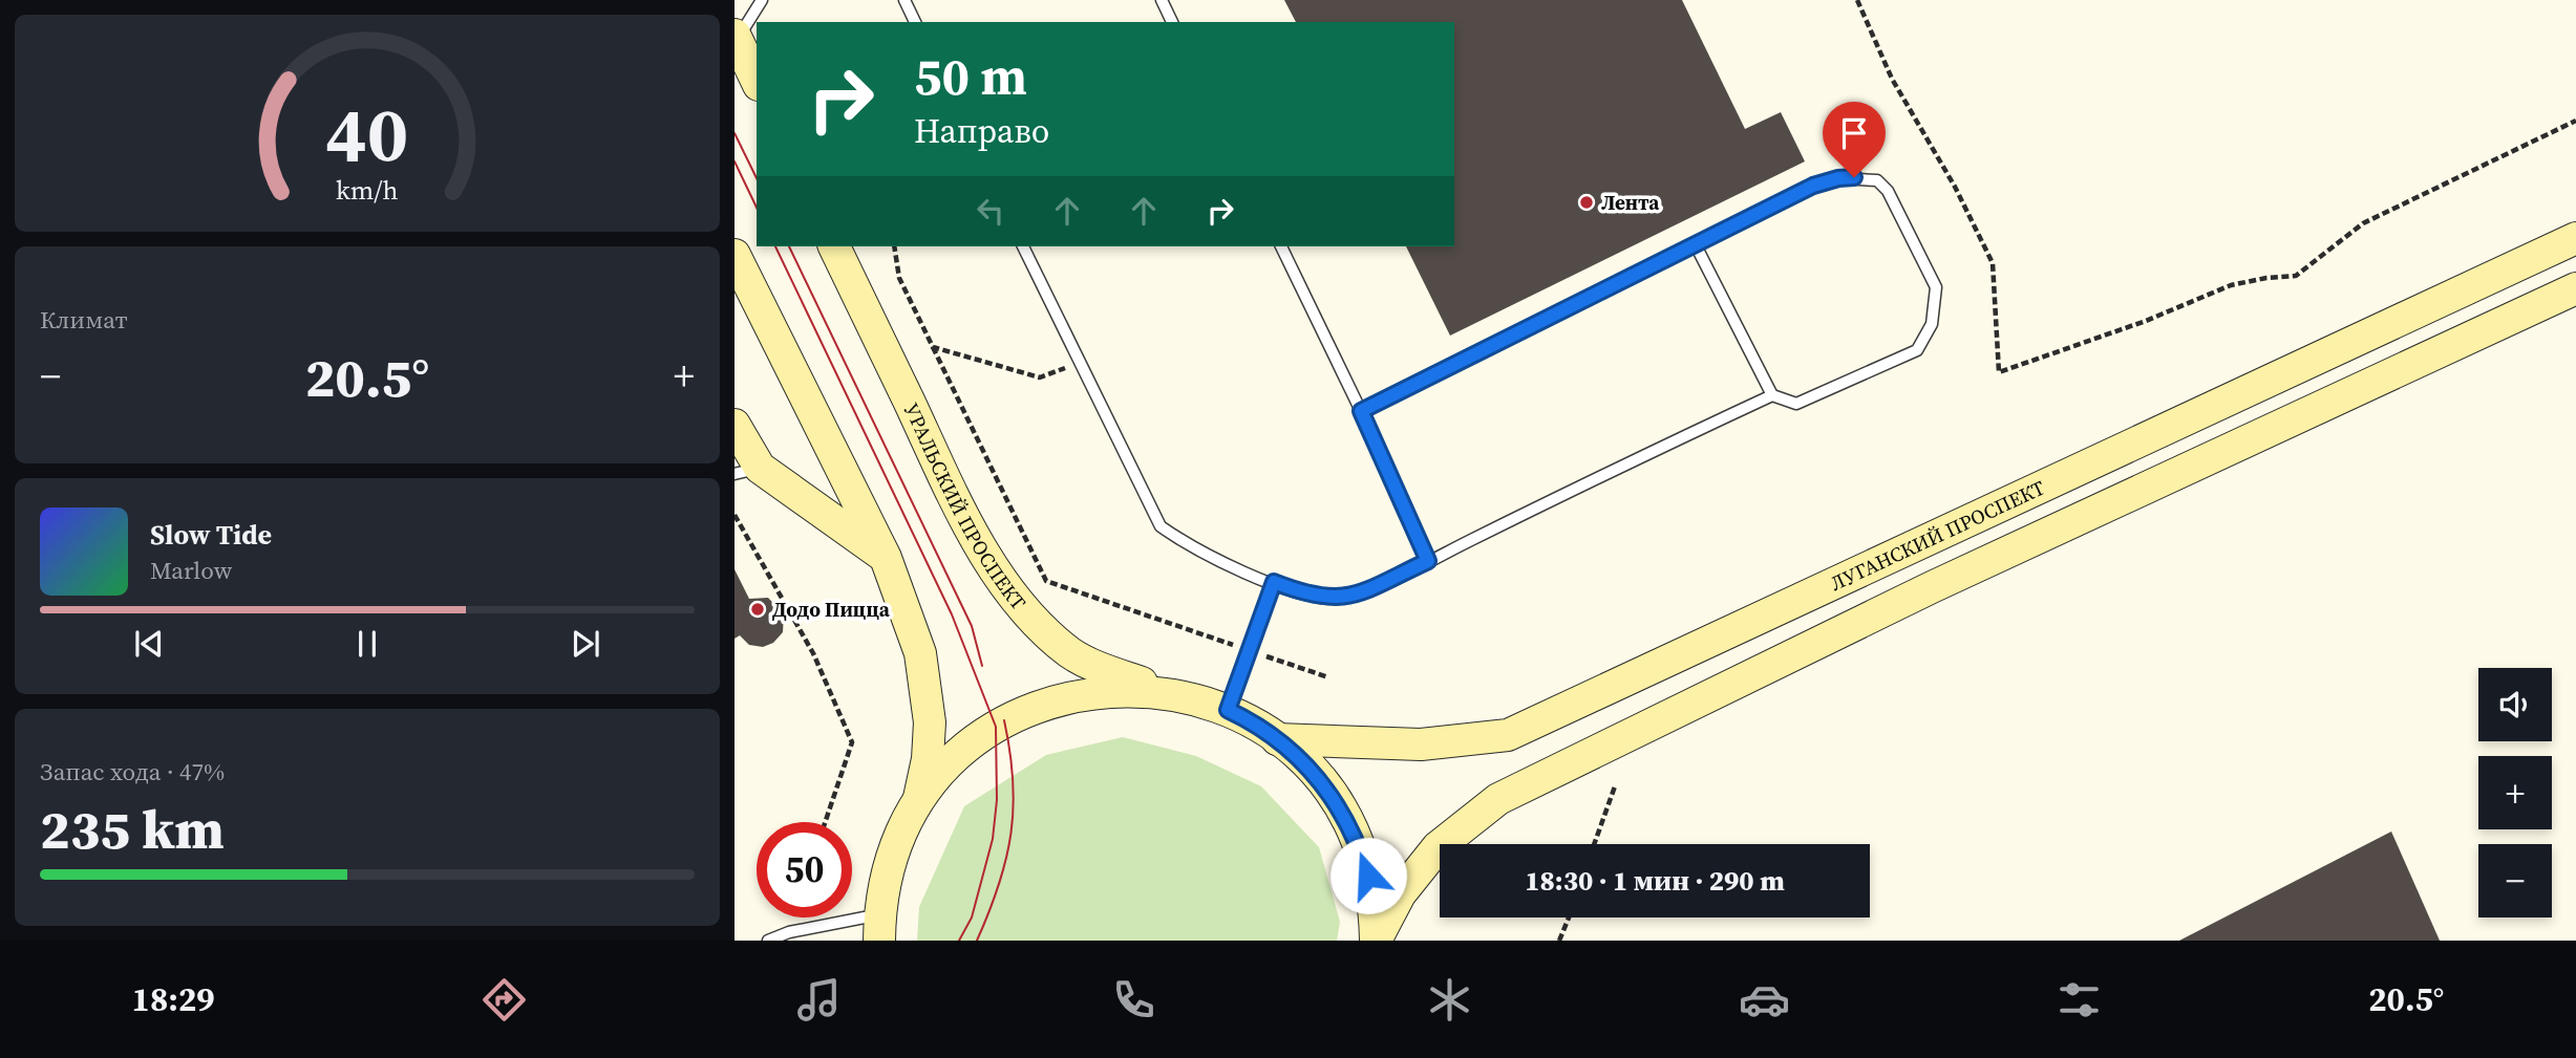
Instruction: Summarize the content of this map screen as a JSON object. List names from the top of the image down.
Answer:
{
  "streets": {
    "main road": ["УРАЛЬСКИЙ ПРОСПЕКТ", "ЛУГАНСКИЙ ПРОСПЕКТ"]
  },
  "places": ["Лента", "Додо Пицца"],
  "page": {
    "turn": ["50 m", "Направо"],
    "tile": [
      "Климат",
      ["Запас хода · 47%", "235 km"]
    ],
    "heat": ["−", "20.5°", "+"],
    "song": ["Slow Tide", "Marlow"],
    "map_buttons": ["+", "−"],
    "limit": "50",
    "trip": "18:30 · 1 мин · 290 m",
    "tabs": ["18:29", "20.5°"],
    "gauge": ["40", "km/h"]
  }
}
